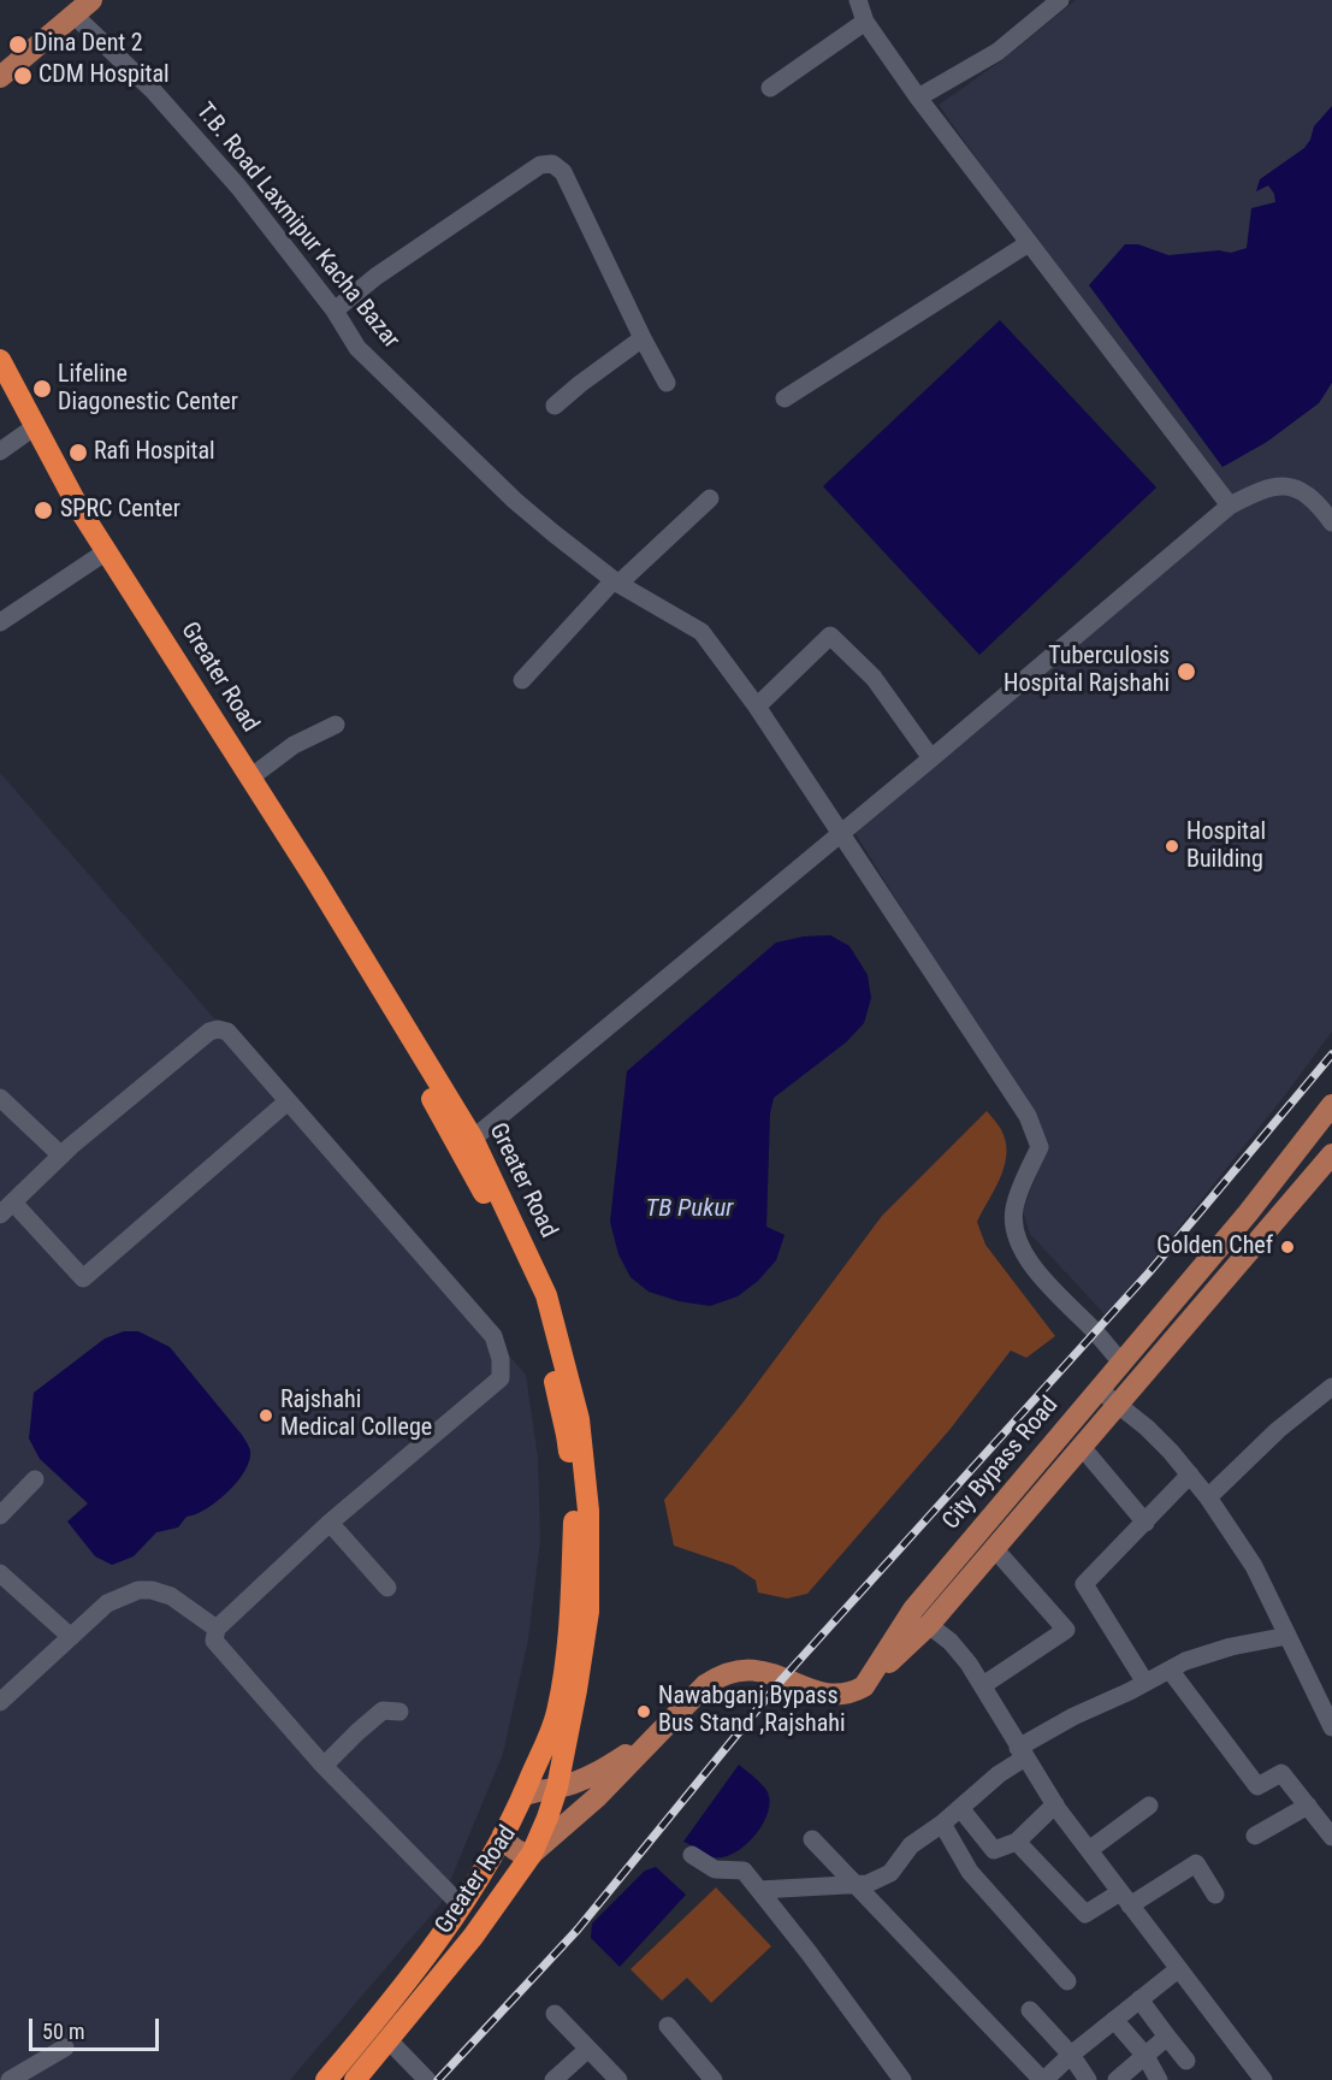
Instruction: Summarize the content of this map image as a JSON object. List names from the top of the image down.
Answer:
{
  "streets": {
    "highway": ["Greater Road"],
    "main road": ["City Bypass Road"],
    "street": ["T.B. Road Laxmipur Kacha Bazar"]
  },
  "crossings": [
    ["T.B. Road Laxmipur Kacha Bazar", "City Bypass Road"]
  ],
  "water": ["TB Pukur"],
  "places": [
    "Dina Dent 2",
    "CDM Hospital",
    "Lifeline Diagonestic Center",
    "Rafi Hospital",
    "SPRC Center",
    "Tuberculosis Hospital Rajshahi",
    "Hospital Building",
    "Golden Chef",
    "Rajshahi Medical College",
    "Nawabganj Bypass Bus Stand ,Rajshahi"
  ],
  "scale_bar": "50 m"
}
